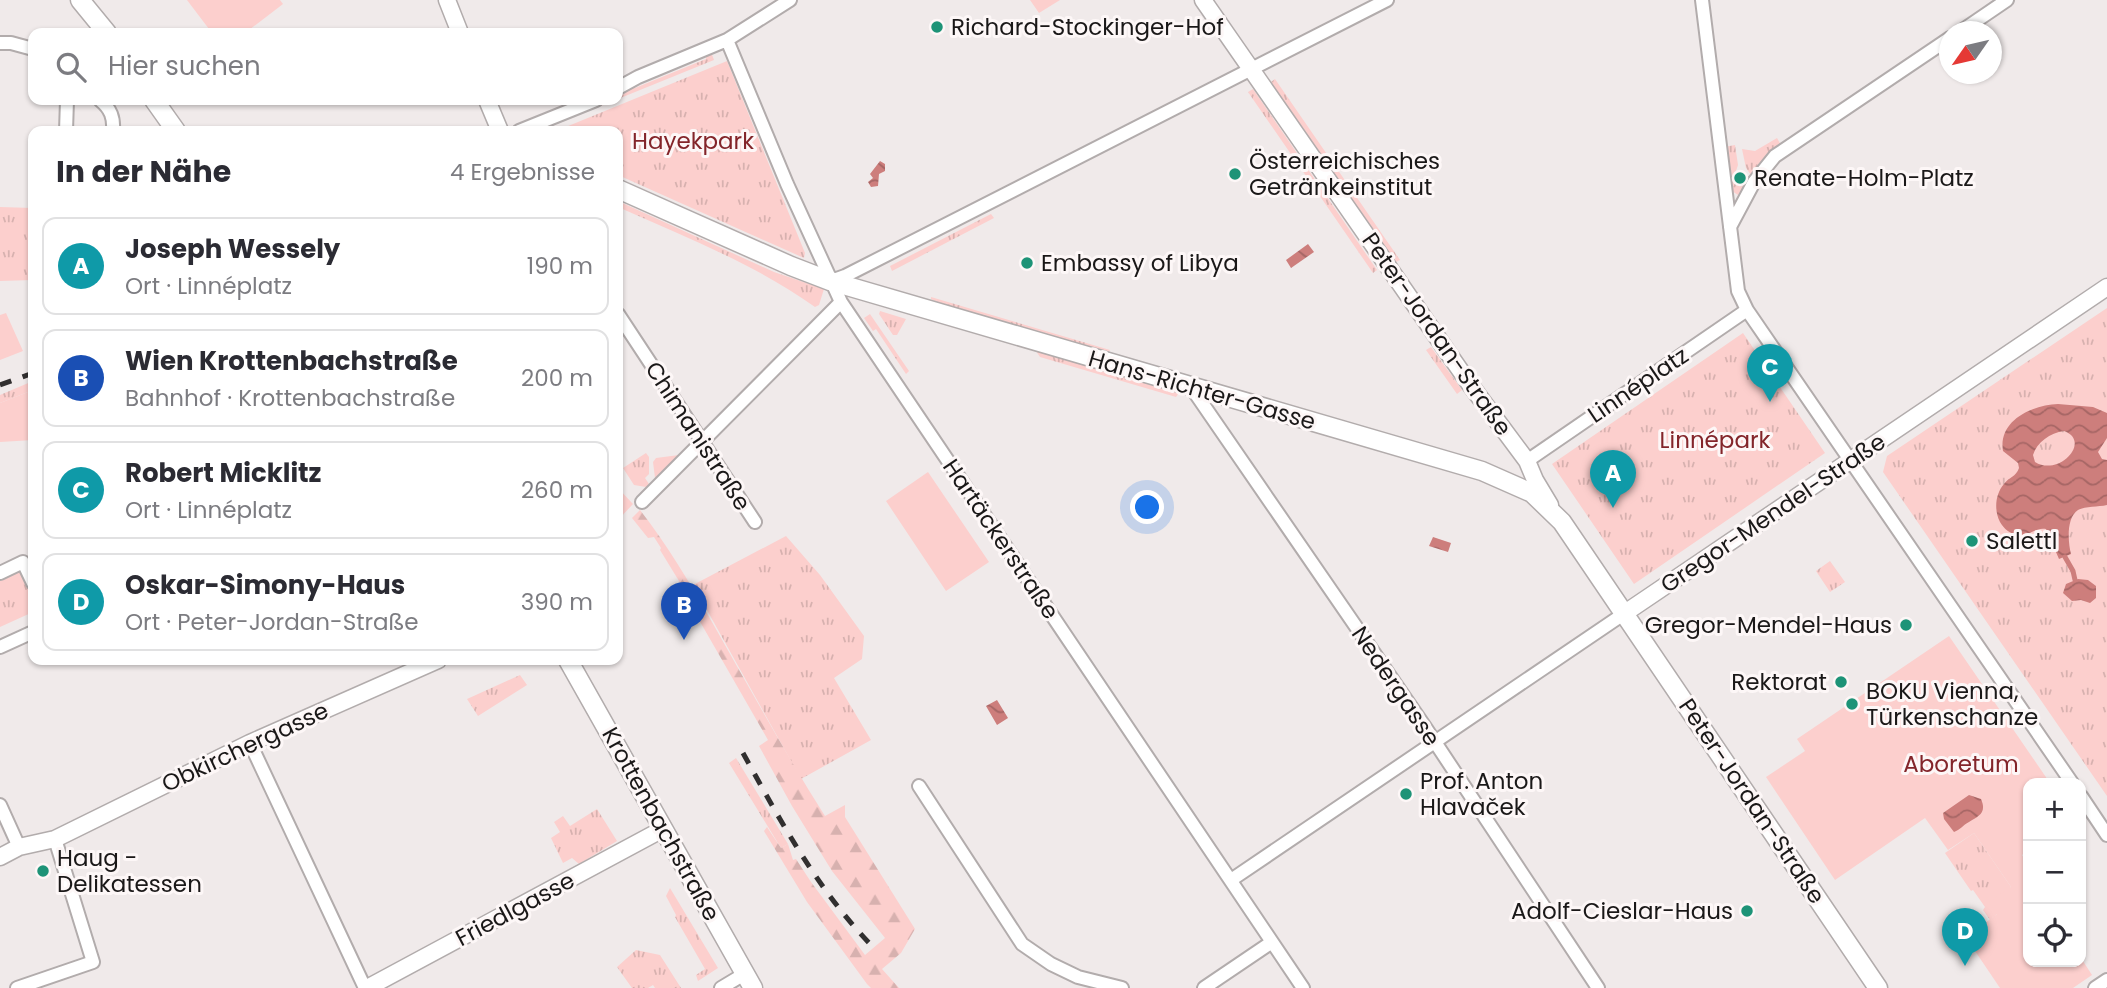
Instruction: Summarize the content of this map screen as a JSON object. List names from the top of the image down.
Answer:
{
  "streets": {
    "main road": ["Peter-Jordan-Straße", "Hans-Richter-Gasse", "Krottenbachstraße"],
    "street": [
      "Linnéplatz",
      "Chimanistraße",
      "Gregor-Mendel-Straße",
      "Hartäckerstraße",
      "Nedergasse",
      "Obkirchergasse",
      "Friedlgasse"
    ]
  },
  "crossings": [
    ["Peter-Jordan-Straße", "Linnéplatz"],
    ["Peter-Jordan-Straße", "Gregor-Mendel-Straße"],
    ["Hans-Richter-Gasse", "Hartäckerstraße"],
    ["Hans-Richter-Gasse", "Nedergasse"],
    ["Gregor-Mendel-Straße", "Hartäckerstraße"],
    ["Gregor-Mendel-Straße", "Nedergasse"],
    ["Krottenbachstraße", "Friedlgasse"]
  ],
  "parks": ["Hayekpark", "Linnépark", "Aboretum"],
  "places": [
    "Richard-Stockinger-Hof",
    "Österreichisches Getränkeinstitut",
    "Renate-Holm-Platz",
    "Embassy of Libya",
    "Salettl",
    "Gregor-Mendel-Haus",
    "Rektorat",
    "BOKU Vienna, Türkenschanze",
    "Prof. Anton Hlavaček",
    "Haug - Delikatessen",
    "Adolf-Cieslar-Haus"
  ],
  "north": "bottom left",
  "page": {
    "search": "Hier suchen",
    "heading": ["In der Nähe", "4 Ergebnisse"],
    "list": [
      {
        "mark": "A",
        "name": "Joseph Wessely",
        "note": "Ort · Linnéplatz",
        "value": "190 m"
      },
      {
        "mark": "B",
        "name": "Wien Krottenbachstraße",
        "note": "Bahnhof · Krottenbachstraße",
        "value": "200 m"
      },
      {
        "mark": "C",
        "name": "Robert Micklitz",
        "note": "Ort · Linnéplatz",
        "value": "260 m"
      },
      {
        "mark": "D",
        "name": "Oskar-Simony-Haus",
        "note": "Ort · Peter-Jordan-Straße",
        "value": "390 m"
      }
    ],
    "pins": [
      "C",
      "A",
      "B",
      "D"
    ],
    "map_buttons": ["+", "−"]
  }
}
